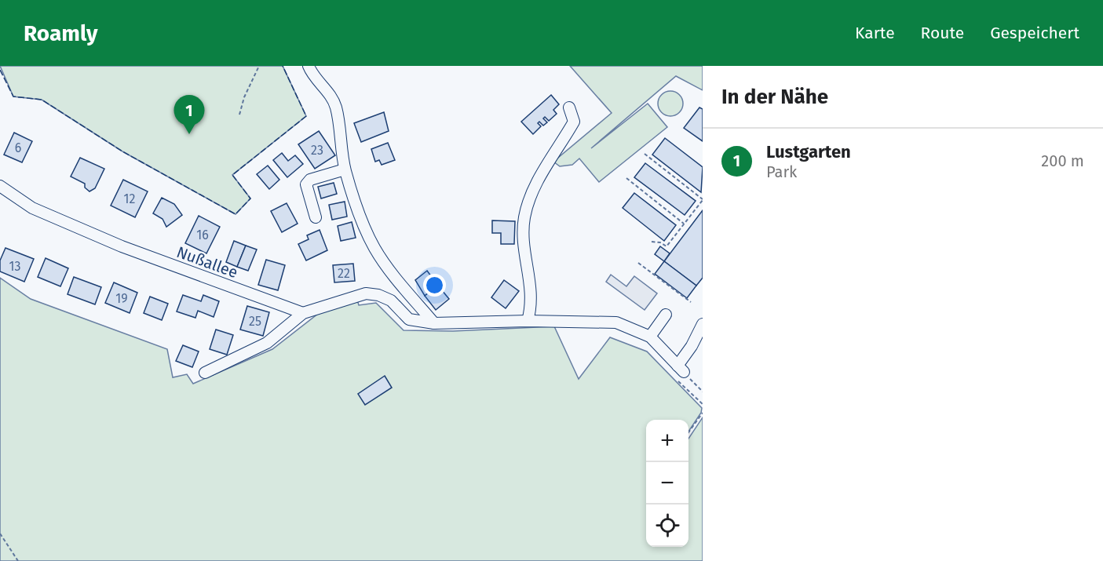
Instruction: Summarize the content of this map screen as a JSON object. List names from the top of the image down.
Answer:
{
  "streets": {
    "street": ["Nußallee"]
  },
  "house_numbers": [
    "6",
    "23",
    "12",
    "16",
    "13",
    "22",
    "19",
    "25"
  ],
  "page": {
    "header": "Roamly",
    "nav": ["Karte", "Route", "Gespeichert"],
    "heading": "In der Nähe",
    "pins": "1",
    "list": [
      {
        "mark": "1",
        "name": "Lustgarten",
        "note": "Park",
        "value": "200 m"
      }
    ],
    "map_buttons": ["+", "−"]
  }
}
